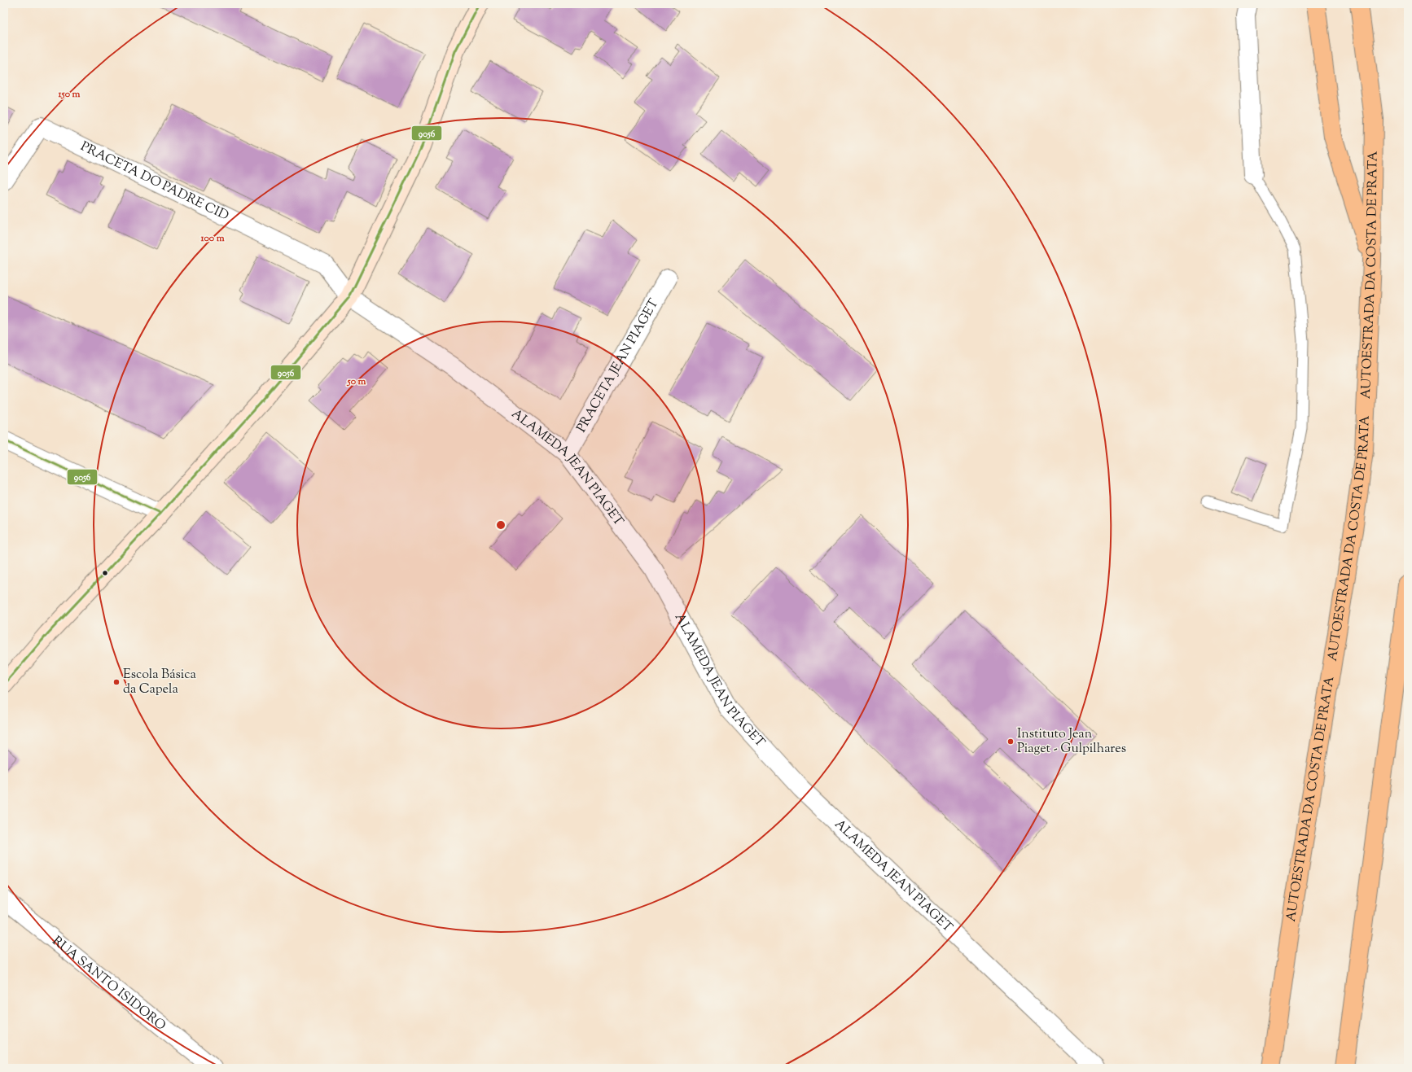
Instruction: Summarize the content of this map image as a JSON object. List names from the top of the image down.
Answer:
{
  "streets": {
    "highway": ["AUTOESTRADA DA COSTA DE PRATA"],
    "street": [
      "PRACETA DO PADRE CID",
      "PRACETA JEAN PIAGET",
      "ALAMEDA JEAN PIAGET",
      "RUA SANTO ISIDORO"
    ]
  },
  "crossings": [
    ["PRACETA DO PADRE CID", "ALAMEDA JEAN PIAGET"],
    ["PRACETA JEAN PIAGET", "ALAMEDA JEAN PIAGET"]
  ],
  "places": ["Escola Básica da Capela", "Instituto Jean Piaget - Gulpilhares"],
  "lines": ["transit line 9056"],
  "rings": ["150 m", "100 m", "50 m"]
}
